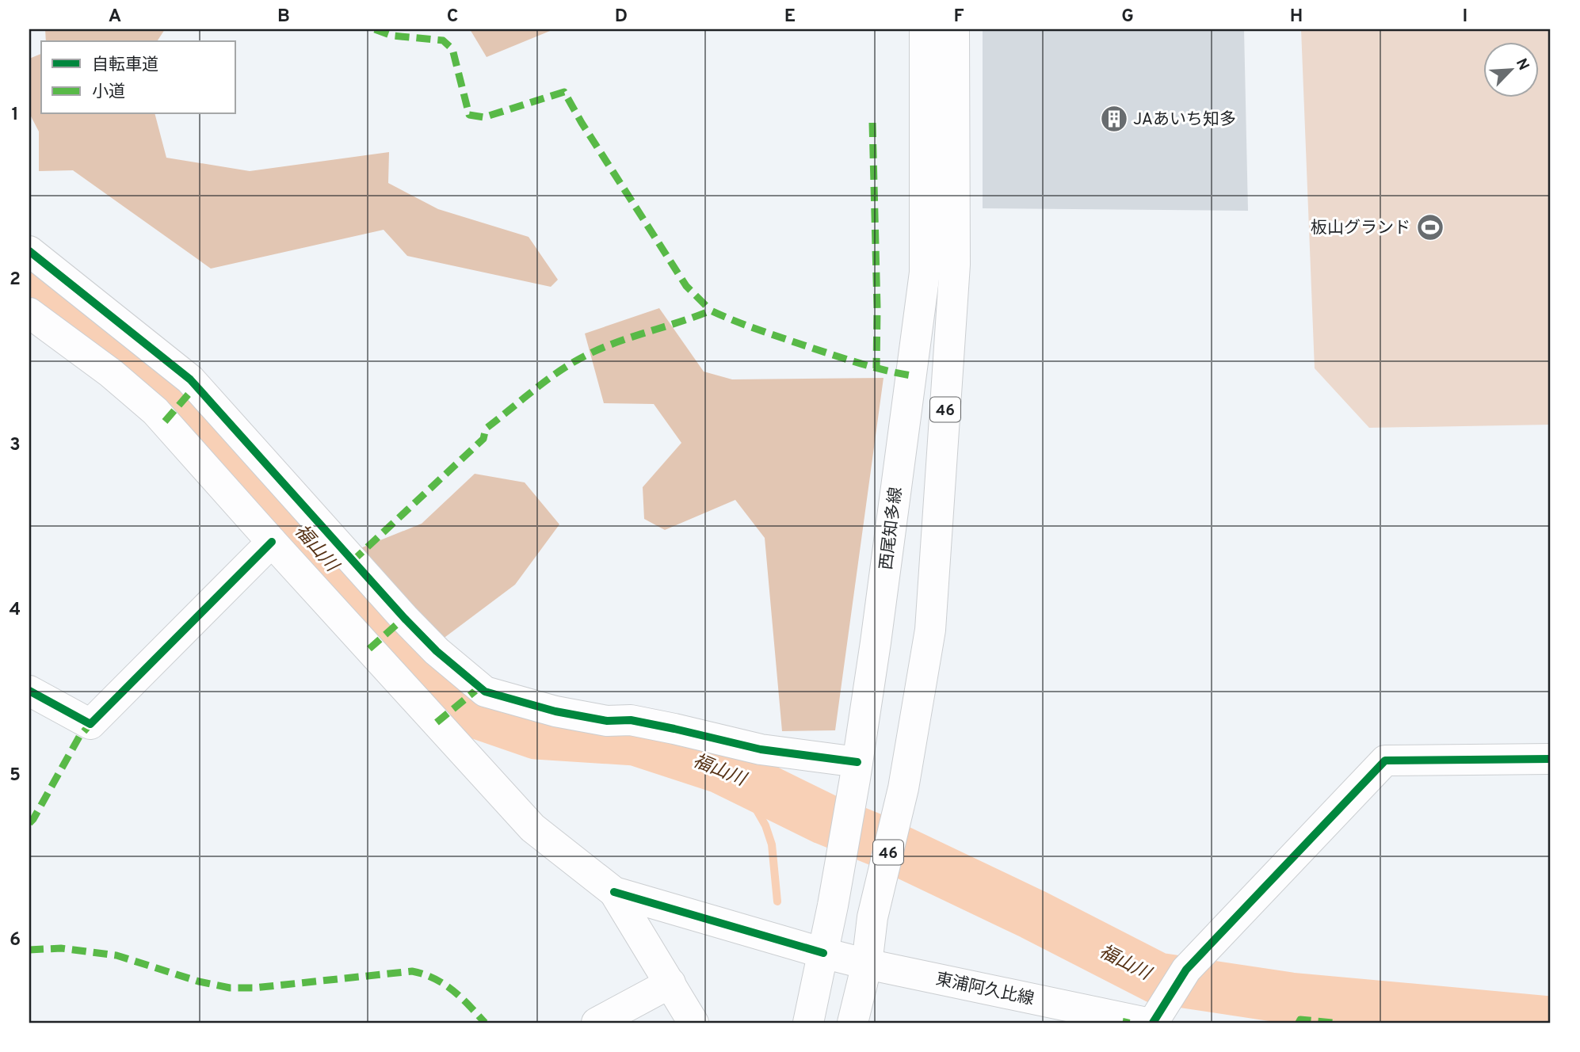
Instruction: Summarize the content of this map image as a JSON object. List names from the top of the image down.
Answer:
{
  "streets": {
    "street": ["46", "西尾知多線", "東浦阿久比線"]
  },
  "crossings": [
    ["46", "東浦阿久比線"],
    ["西尾知多線", "東浦阿久比線"]
  ],
  "water": ["福山川"],
  "places": {
    "building": ["JAあいち知多"],
    "sports": ["板山グランド"]
  },
  "legend": ["自転車道", "小道"],
  "north": "top right",
  "grid": {
    "columns": [
      "A",
      "B",
      "C",
      "D",
      "E",
      "F",
      "G",
      "H",
      "I"
    ],
    "rows": [
      "1",
      "2",
      "3",
      "4",
      "5",
      "6"
    ]
  }
}
